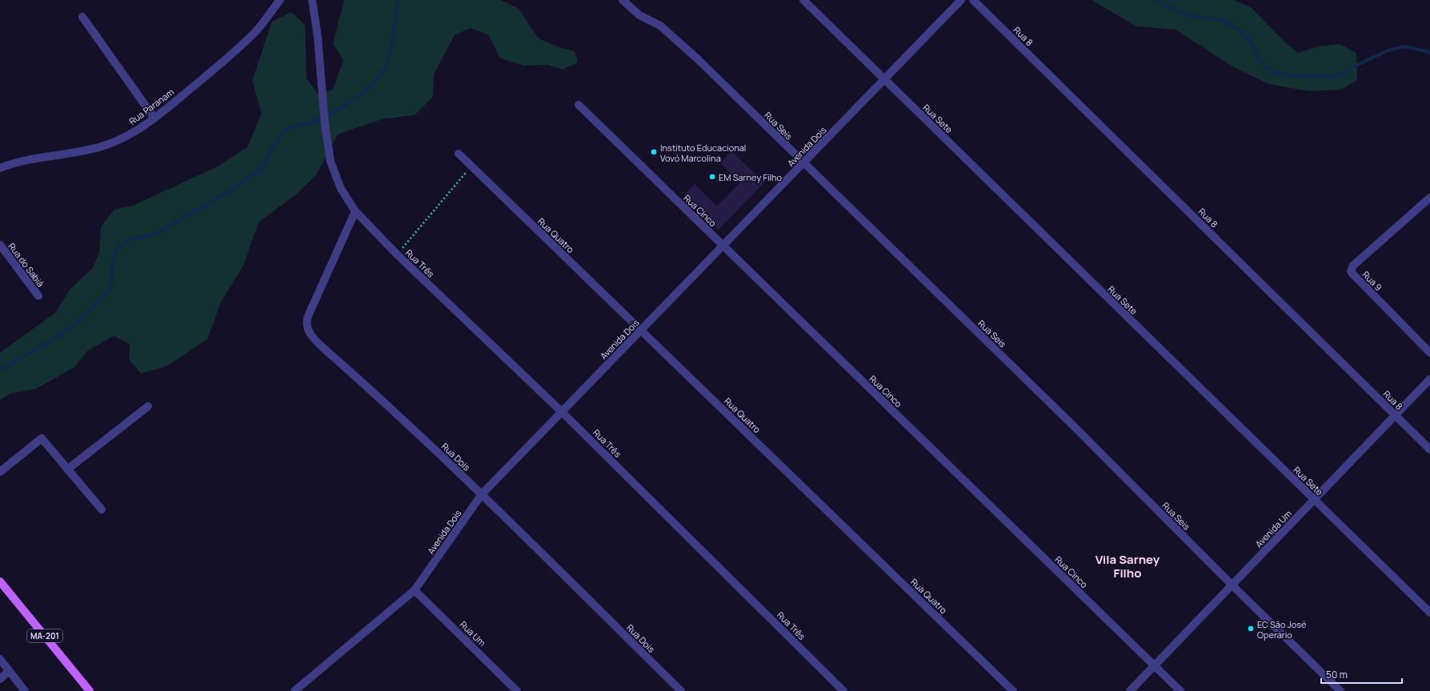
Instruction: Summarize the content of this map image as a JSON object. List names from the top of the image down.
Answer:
{
  "streets": {
    "main road": ["MA-201"],
    "street": [
      "Rua 8",
      "Rua Paranam",
      "Rua Sete",
      "Rua Seis",
      "Avenida Dois",
      "Rua Cinco",
      "Rua Quatro",
      "Rua Três",
      "Rua do Sabiá",
      "Rua 9",
      "Rua Dois",
      "Avenida Um",
      "Rua Um"
    ]
  },
  "crossings": [
    ["Rua 8", "Avenida Um"],
    ["Rua Sete", "Avenida Dois"],
    ["Rua Sete", "Avenida Um"],
    ["Rua Seis", "Avenida Dois"],
    ["Rua Seis", "Avenida Um"],
    ["Avenida Dois", "Rua Cinco"],
    ["Avenida Dois", "Rua Quatro"],
    ["Avenida Dois", "Rua Três"],
    ["Avenida Dois", "Rua Dois"],
    ["Avenida Dois", "Rua Um"],
    ["Rua Cinco", "Avenida Um"],
    ["Rua Três", "Rua Dois"]
  ],
  "districts": ["Vila Sarney Filho"],
  "places": ["Instituto Educacional Vovó Marcolina", "EM Sarney Filho", "EC São José Operário"],
  "scale_bar": "50 m"
}
